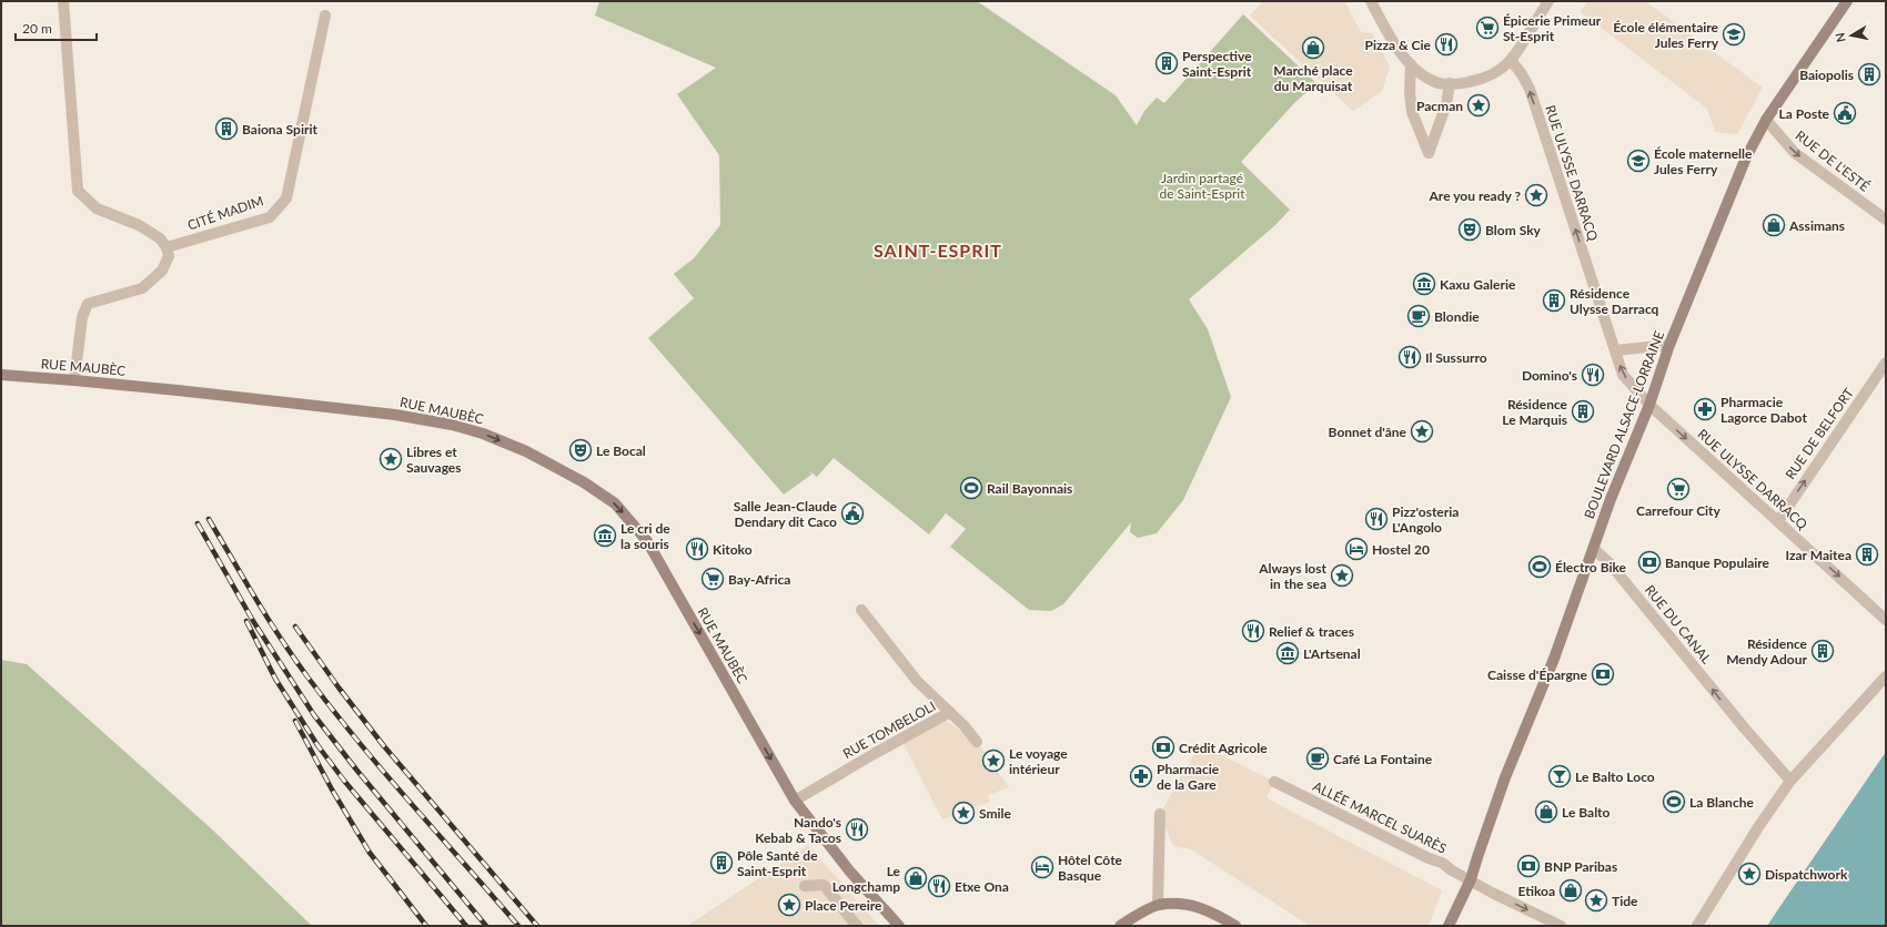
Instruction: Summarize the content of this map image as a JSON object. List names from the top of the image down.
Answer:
{
  "streets": {
    "main road": ["RUE MAUBÈC", "BOULEVARD ALSACE-LORRAINE"],
    "street": [
      "RUE DE L'ESTÉ",
      "RUE ULYSSE DARRACQ",
      "CITÉ MADIM",
      "RUE DE BELFORT",
      "RUE DU CANAL",
      "RUE TOMBELOLI",
      "ALLÉE MARCEL SUARÈS"
    ]
  },
  "crossings": [
    ["RUE DE L'ESTÉ", "BOULEVARD ALSACE-LORRAINE"],
    ["RUE ULYSSE DARRACQ", "BOULEVARD ALSACE-LORRAINE"],
    ["RUE ULYSSE DARRACQ", "RUE DE BELFORT"],
    ["RUE MAUBÈC", "RUE TOMBELOLI"],
    ["BOULEVARD ALSACE-LORRAINE", "RUE DU CANAL"],
    ["BOULEVARD ALSACE-LORRAINE", "ALLÉE MARCEL SUARÈS"]
  ],
  "one_way": [
    "RUE DE L'ESTÉ",
    "RUE MAUBÈC",
    "RUE DE BELFORT",
    "RUE DU CANAL"
  ],
  "districts": ["SAINT-ESPRIT"],
  "parks": ["Jardin partagé de Saint-Esprit"],
  "places": {
    "supermarket": ["Épicerie Primeur St-Esprit", "Carrefour City", "Bay-Africa"],
    "school or university": ["École élémentaire Jules Ferry", "École maternelle Jules Ferry"],
    "restaurant": [
      "Pizza & Cie",
      "Il Sussurro",
      "Domino's",
      "Pizz'osteria L'Angolo",
      "Kitoko",
      "Relief & traces",
      "Nando's Kebab & Tacos",
      "Etxe Ona"
    ],
    "shop": [
      "Marché place du Marquisat",
      "Assimans",
      "Le Balto",
      "Le Longchamp",
      "Etikoa"
    ],
    "building": [
      "Perspective Saint-Esprit",
      "Baiopolis",
      "Baiona Spirit",
      "Résidence Ulysse Darracq",
      "Résidence Le Marquis",
      "Izar Maitea",
      "Résidence Mendy Adour",
      "Pôle Santé de Saint-Esprit"
    ],
    "place": [
      "Pacman",
      "Are you ready ?",
      "Bonnet d'âne",
      "Libres et Sauvages",
      "Always lost in the sea",
      "Le voyage intérieur",
      "Smile",
      "Dispatchwork",
      "Tide",
      "Place Pereire"
    ],
    "public building": ["La Poste", "Salle Jean-Claude Dendary dit Caco"],
    "theatre": ["Blom Sky", "Le Bocal"],
    "museum": ["Kaxu Galerie", "Le cri de la souris", "L'Artsenal"],
    "cafe": ["Blondie", "Café La Fontaine"],
    "pharmacy": ["Pharmacie Lagorce Dabot", "Pharmacie de la Gare"],
    "sports": ["Rail Bayonnais", "Électro Bike", "La Blanche"],
    "hotel": ["Hostel 20", "Hôtel Côte Basque"],
    "bank": [
      "Banque Populaire",
      "Caisse d'Épargne",
      "Crédit Agricole",
      "BNP Paribas"
    ],
    "bar": ["Le Balto Loco"]
  },
  "scale_bar": "20 m",
  "north": "left"
}
